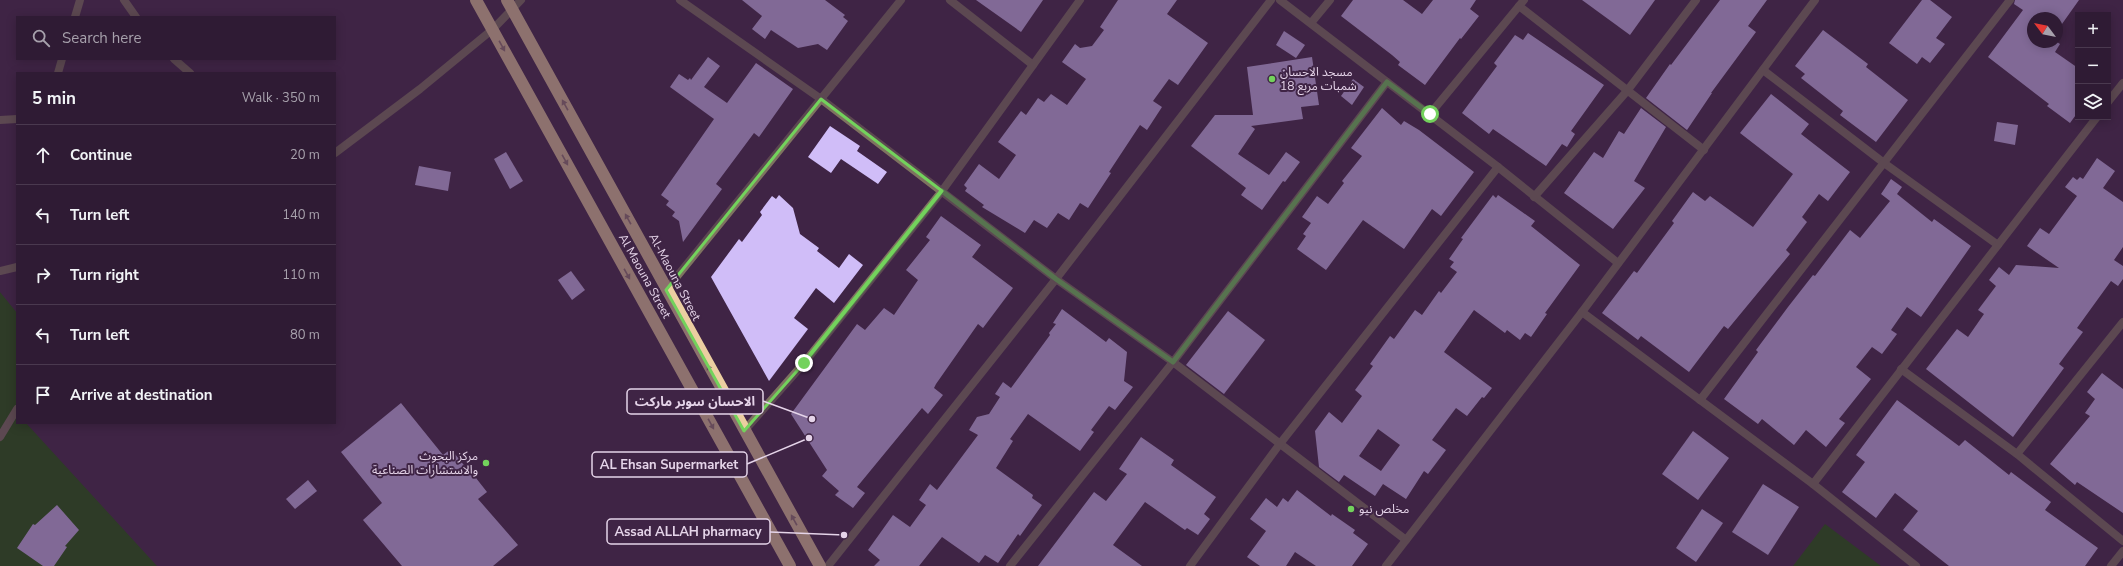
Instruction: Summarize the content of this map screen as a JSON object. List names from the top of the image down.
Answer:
{
  "streets": {
    "highway": ["Al Maouna Street", "Al-Maouna Street"]
  },
  "one_way": ["Al Maouna Street", "Al-Maouna Street"],
  "places": [
    "مسجد الاحسان شمبات مربع 18",
    "الاحسان سوبر ماركت",
    "AL Ehsan Supermarket",
    "مركز البحوث والاستشارات الصناعية",
    "مخلص نيو",
    "Assad ALLAH pharmacy"
  ],
  "north": "top left",
  "page": {
    "map_buttons": ["+", "−"],
    "search": "Search here",
    "heading": ["5 min", "Walk · 350 m"],
    "list": [
      ["Continue", "20 m"],
      ["Turn left", "140 m"],
      ["Turn right", "110 m"],
      ["Turn left", "80 m"],
      "Arrive at destination"
    ]
  }
}
